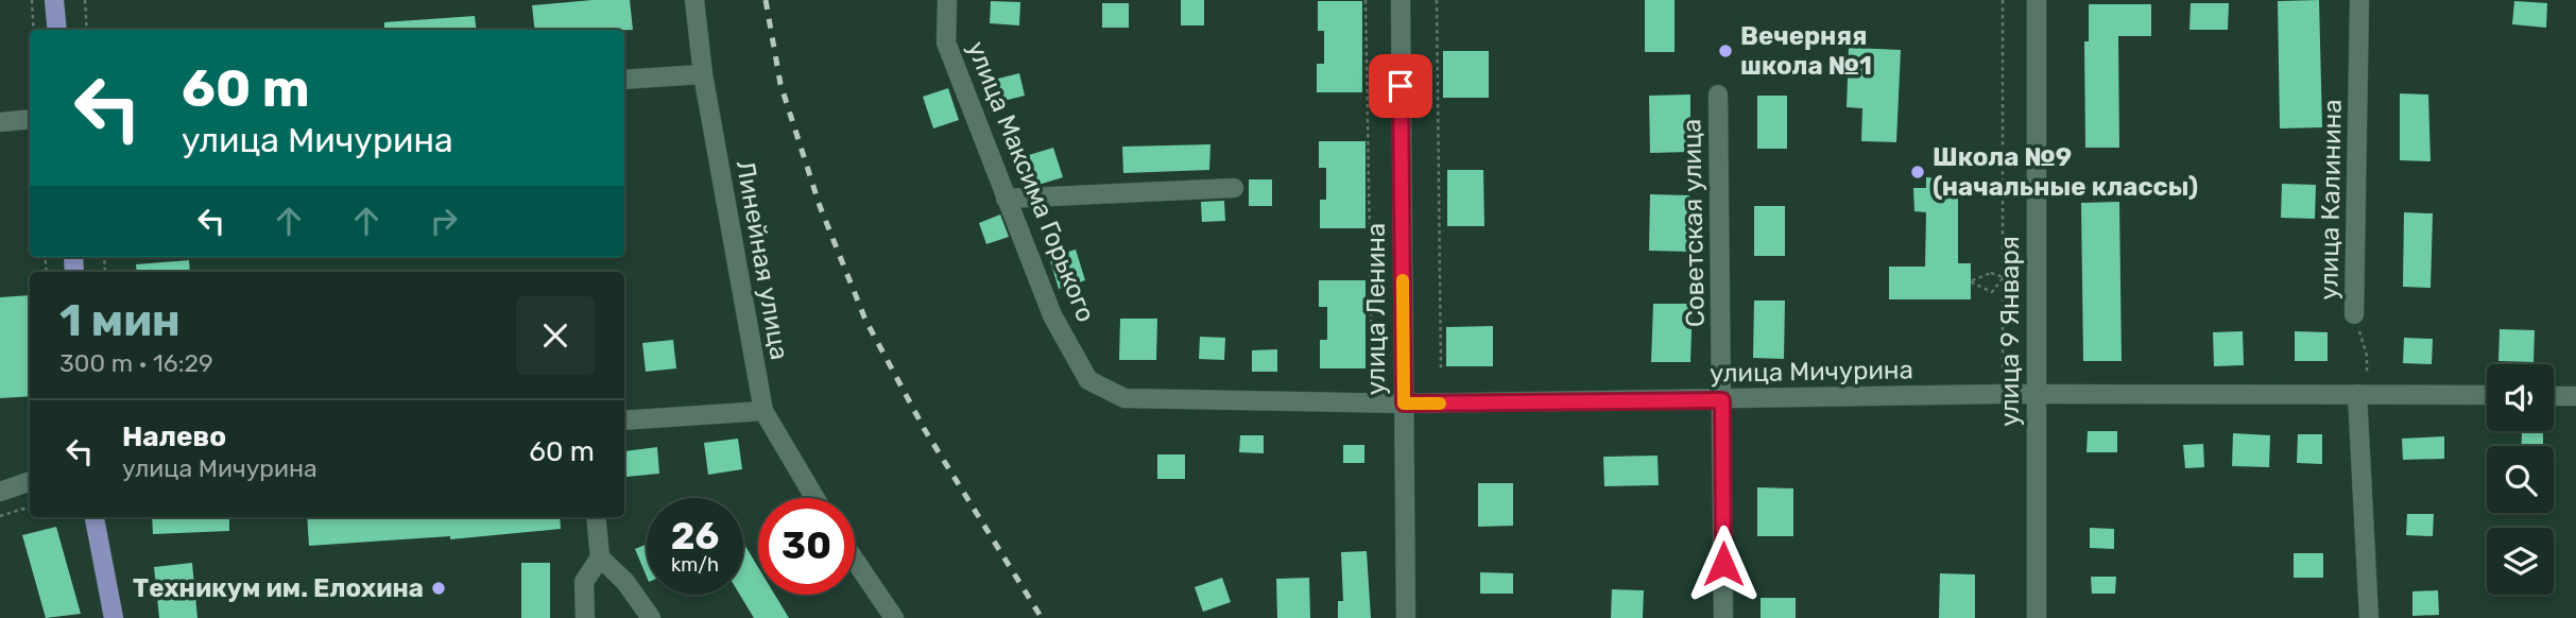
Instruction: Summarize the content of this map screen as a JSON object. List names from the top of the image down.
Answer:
{
  "streets": {
    "street": [
      "улица Максима Горького",
      "улица Калинина",
      "Советская улица",
      "Линейная улица",
      "улица Ленина",
      "улица 9 Января",
      "улица Мичурина"
    ]
  },
  "crossings": [
    ["улица Максима Горького", "улица Мичурина"],
    ["улица Калинина", "улица Мичурина"],
    ["Советская улица", "улица Мичурина"],
    ["улица Ленина", "улица Мичурина"],
    ["улица 9 Января", "улица Мичурина"]
  ],
  "places": ["Вечерняя школа №1", "Школа №9 (начальные классы)", "Техникум им. Елохина"],
  "page": {
    "turn": ["60 m", "улица Мичурина"],
    "heading": ["1 мин", "300 m · 16:29"],
    "list": [
      {
        "name": "Налево",
        "note": "улица Мичурина",
        "value": "60 m"
      }
    ],
    "speed": "26 km/h",
    "limit": "30"
  }
}
